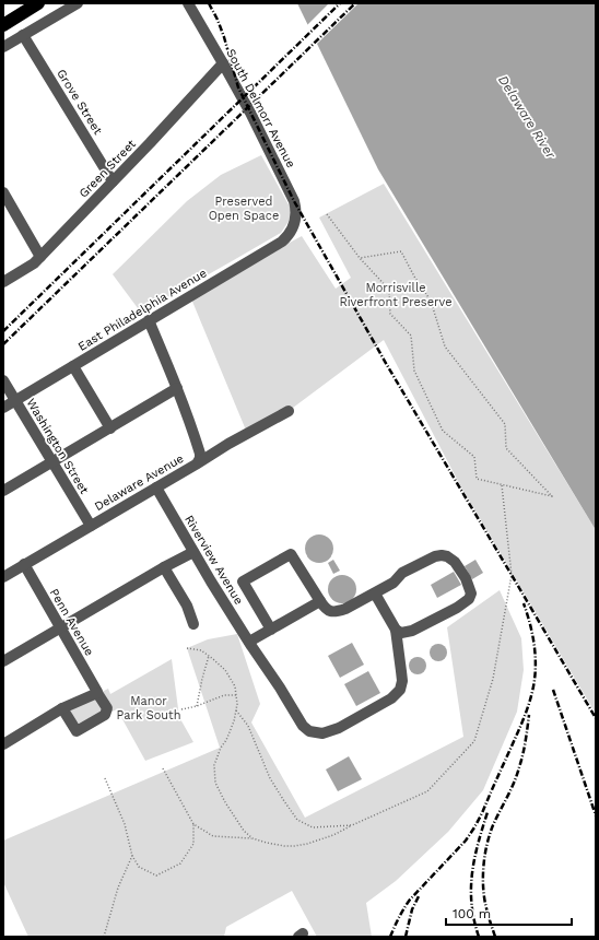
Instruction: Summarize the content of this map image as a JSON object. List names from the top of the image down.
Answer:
{
  "streets": {
    "street": [
      "Grove Street",
      "South Delmorr Avenue",
      "Green Street",
      "East Philadelphia Avenue",
      "Washington Street",
      "Delaware Avenue",
      "Riverview Avenue",
      "Penn Avenue"
    ]
  },
  "crossings": [
    ["Grove Street", "Green Street"],
    ["South Delmorr Avenue", "Green Street"],
    ["South Delmorr Avenue", "East Philadelphia Avenue"],
    ["East Philadelphia Avenue", "Washington Street"],
    ["Washington Street", "Delaware Avenue"],
    ["Delaware Avenue", "Riverview Avenue"],
    ["Delaware Avenue", "Penn Avenue"]
  ],
  "water": ["Delaware River"],
  "parks": ["Preserved Open Space", "Morrisville Riverfront Preserve", "Manor Park South"],
  "scale_bar": "100 m"
}
